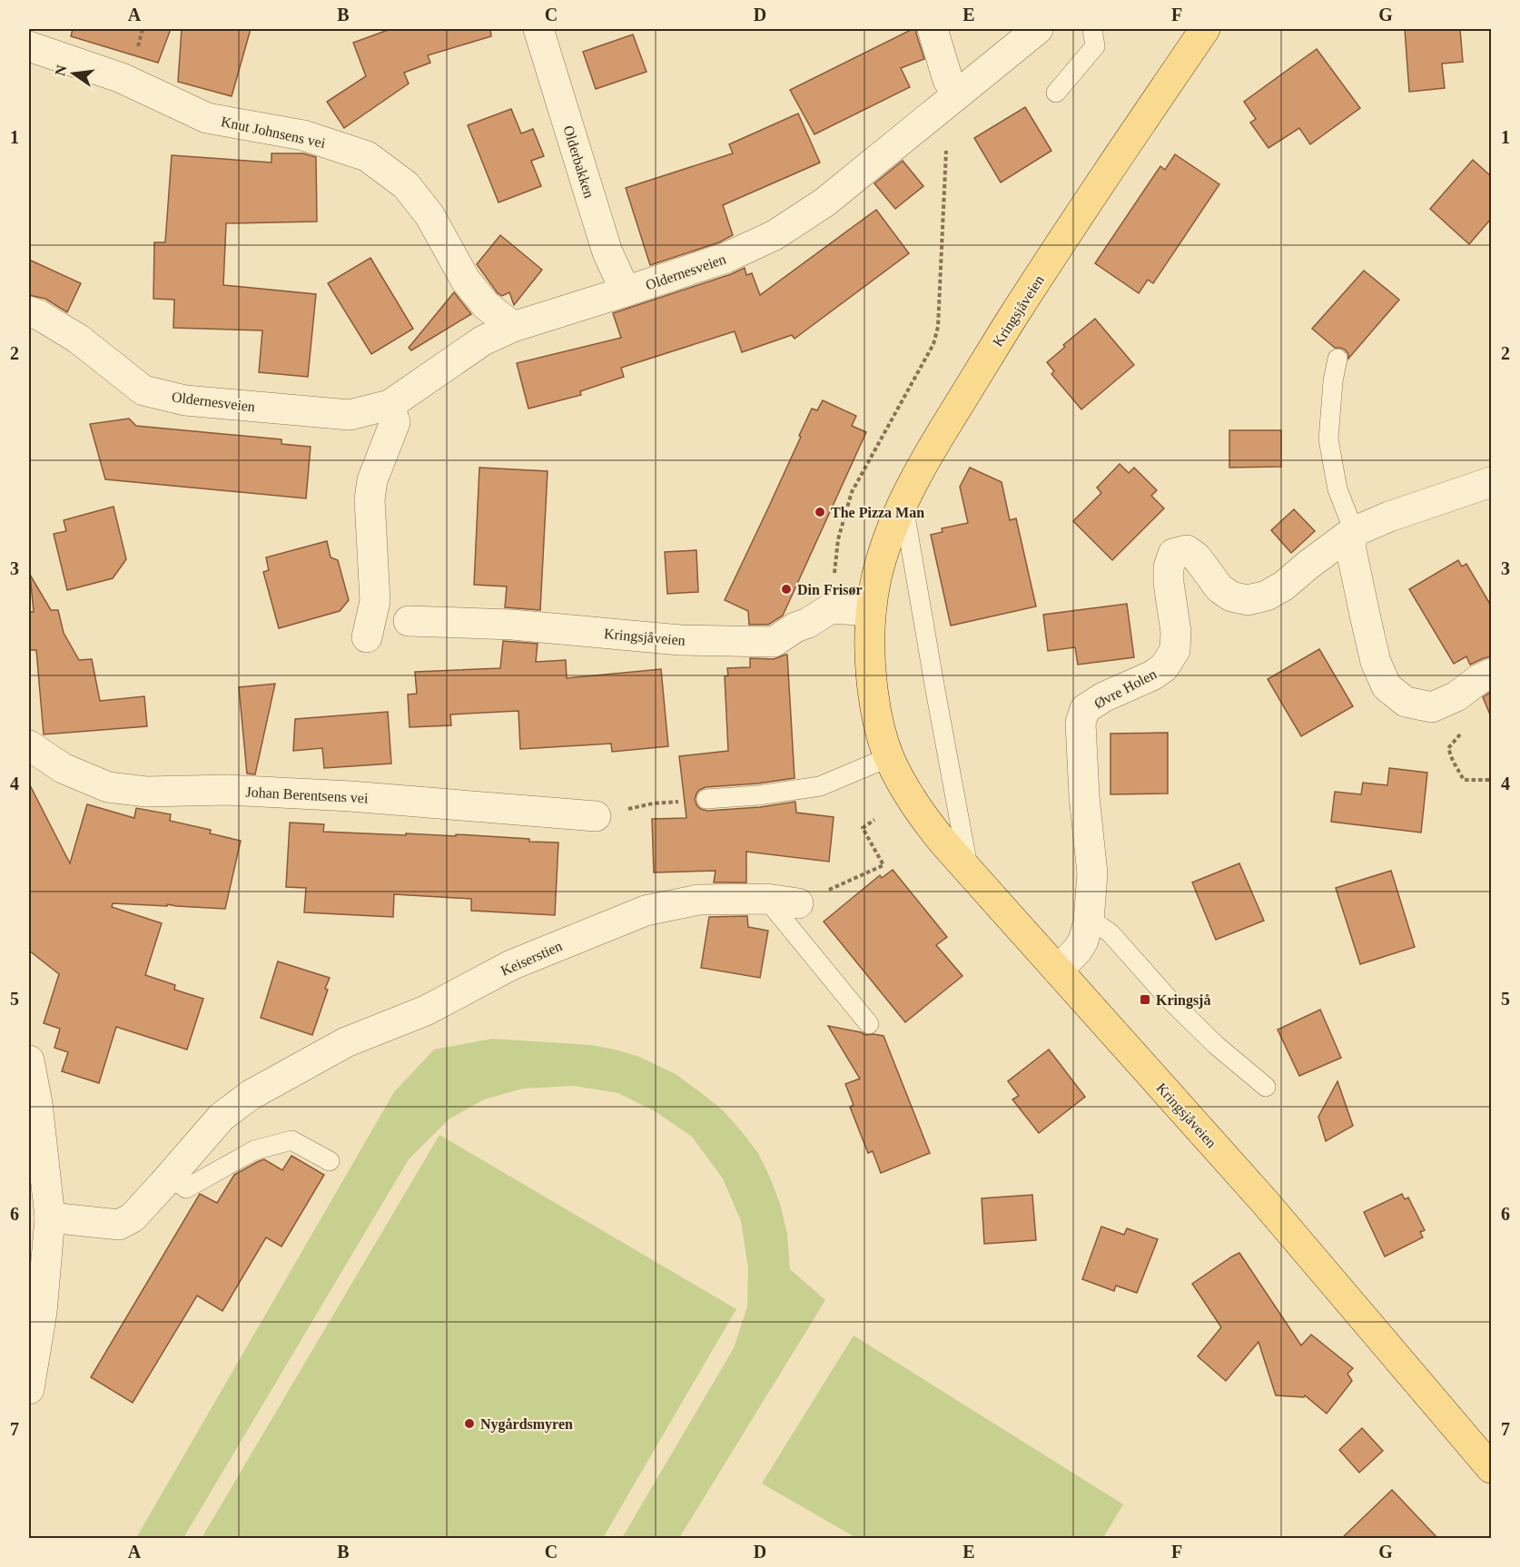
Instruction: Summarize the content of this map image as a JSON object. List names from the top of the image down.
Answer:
{
  "streets": {
    "main road": ["Kringsjåveien"],
    "street": [
      "Knut Johnsens vei",
      "Olderbakken",
      "Oldernesveien",
      "Øvre Holen",
      "Johan Berentsens vei",
      "Keiserstien"
    ]
  },
  "crossings": [
    ["Knut Johnsens vei", "Oldernesveien"],
    ["Olderbakken", "Oldernesveien"],
    ["Kringsjåveien", "Øvre Holen"]
  ],
  "places": {
    "other": ["The Pizza Man", "Din Frisør", "Nygårdsmyren"],
    "transit": ["Kringsjå"]
  },
  "north": "left",
  "grid": {
    "columns": [
      "A",
      "B",
      "C",
      "D",
      "E",
      "F",
      "G"
    ],
    "rows": [
      "1",
      "2",
      "3",
      "4",
      "5",
      "6",
      "7"
    ]
  }
}
